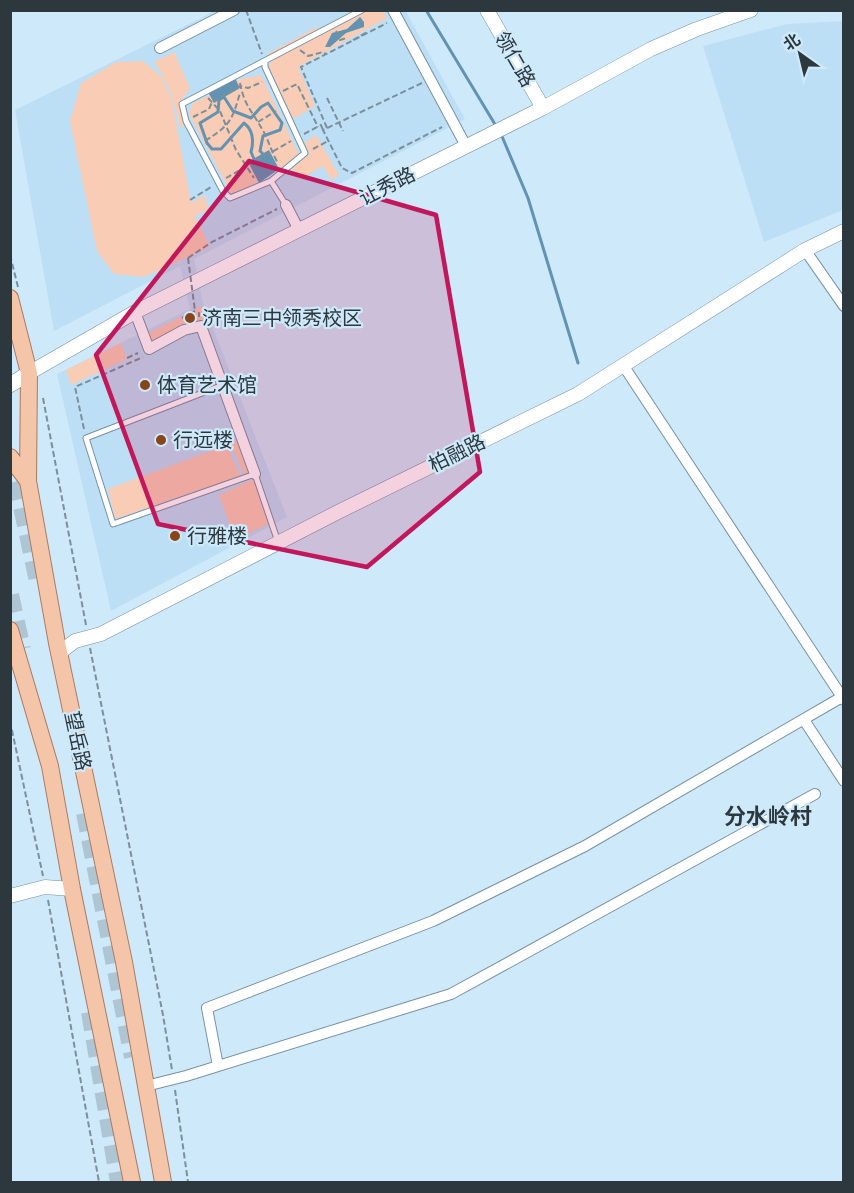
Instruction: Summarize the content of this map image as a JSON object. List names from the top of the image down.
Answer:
{
  "streets": {
    "main road": ["望岳路"],
    "street": ["领仁路", "让秀路", "柏融路"]
  },
  "crossings": [
    ["领仁路", "让秀路"],
    ["让秀路", "望岳路"],
    ["柏融路", "望岳路"]
  ],
  "districts": ["分水岭村"],
  "places": [
    "济南三中领秀校区",
    "体育艺术馆",
    "行远楼",
    "行雅楼"
  ],
  "north": "top left"
}
